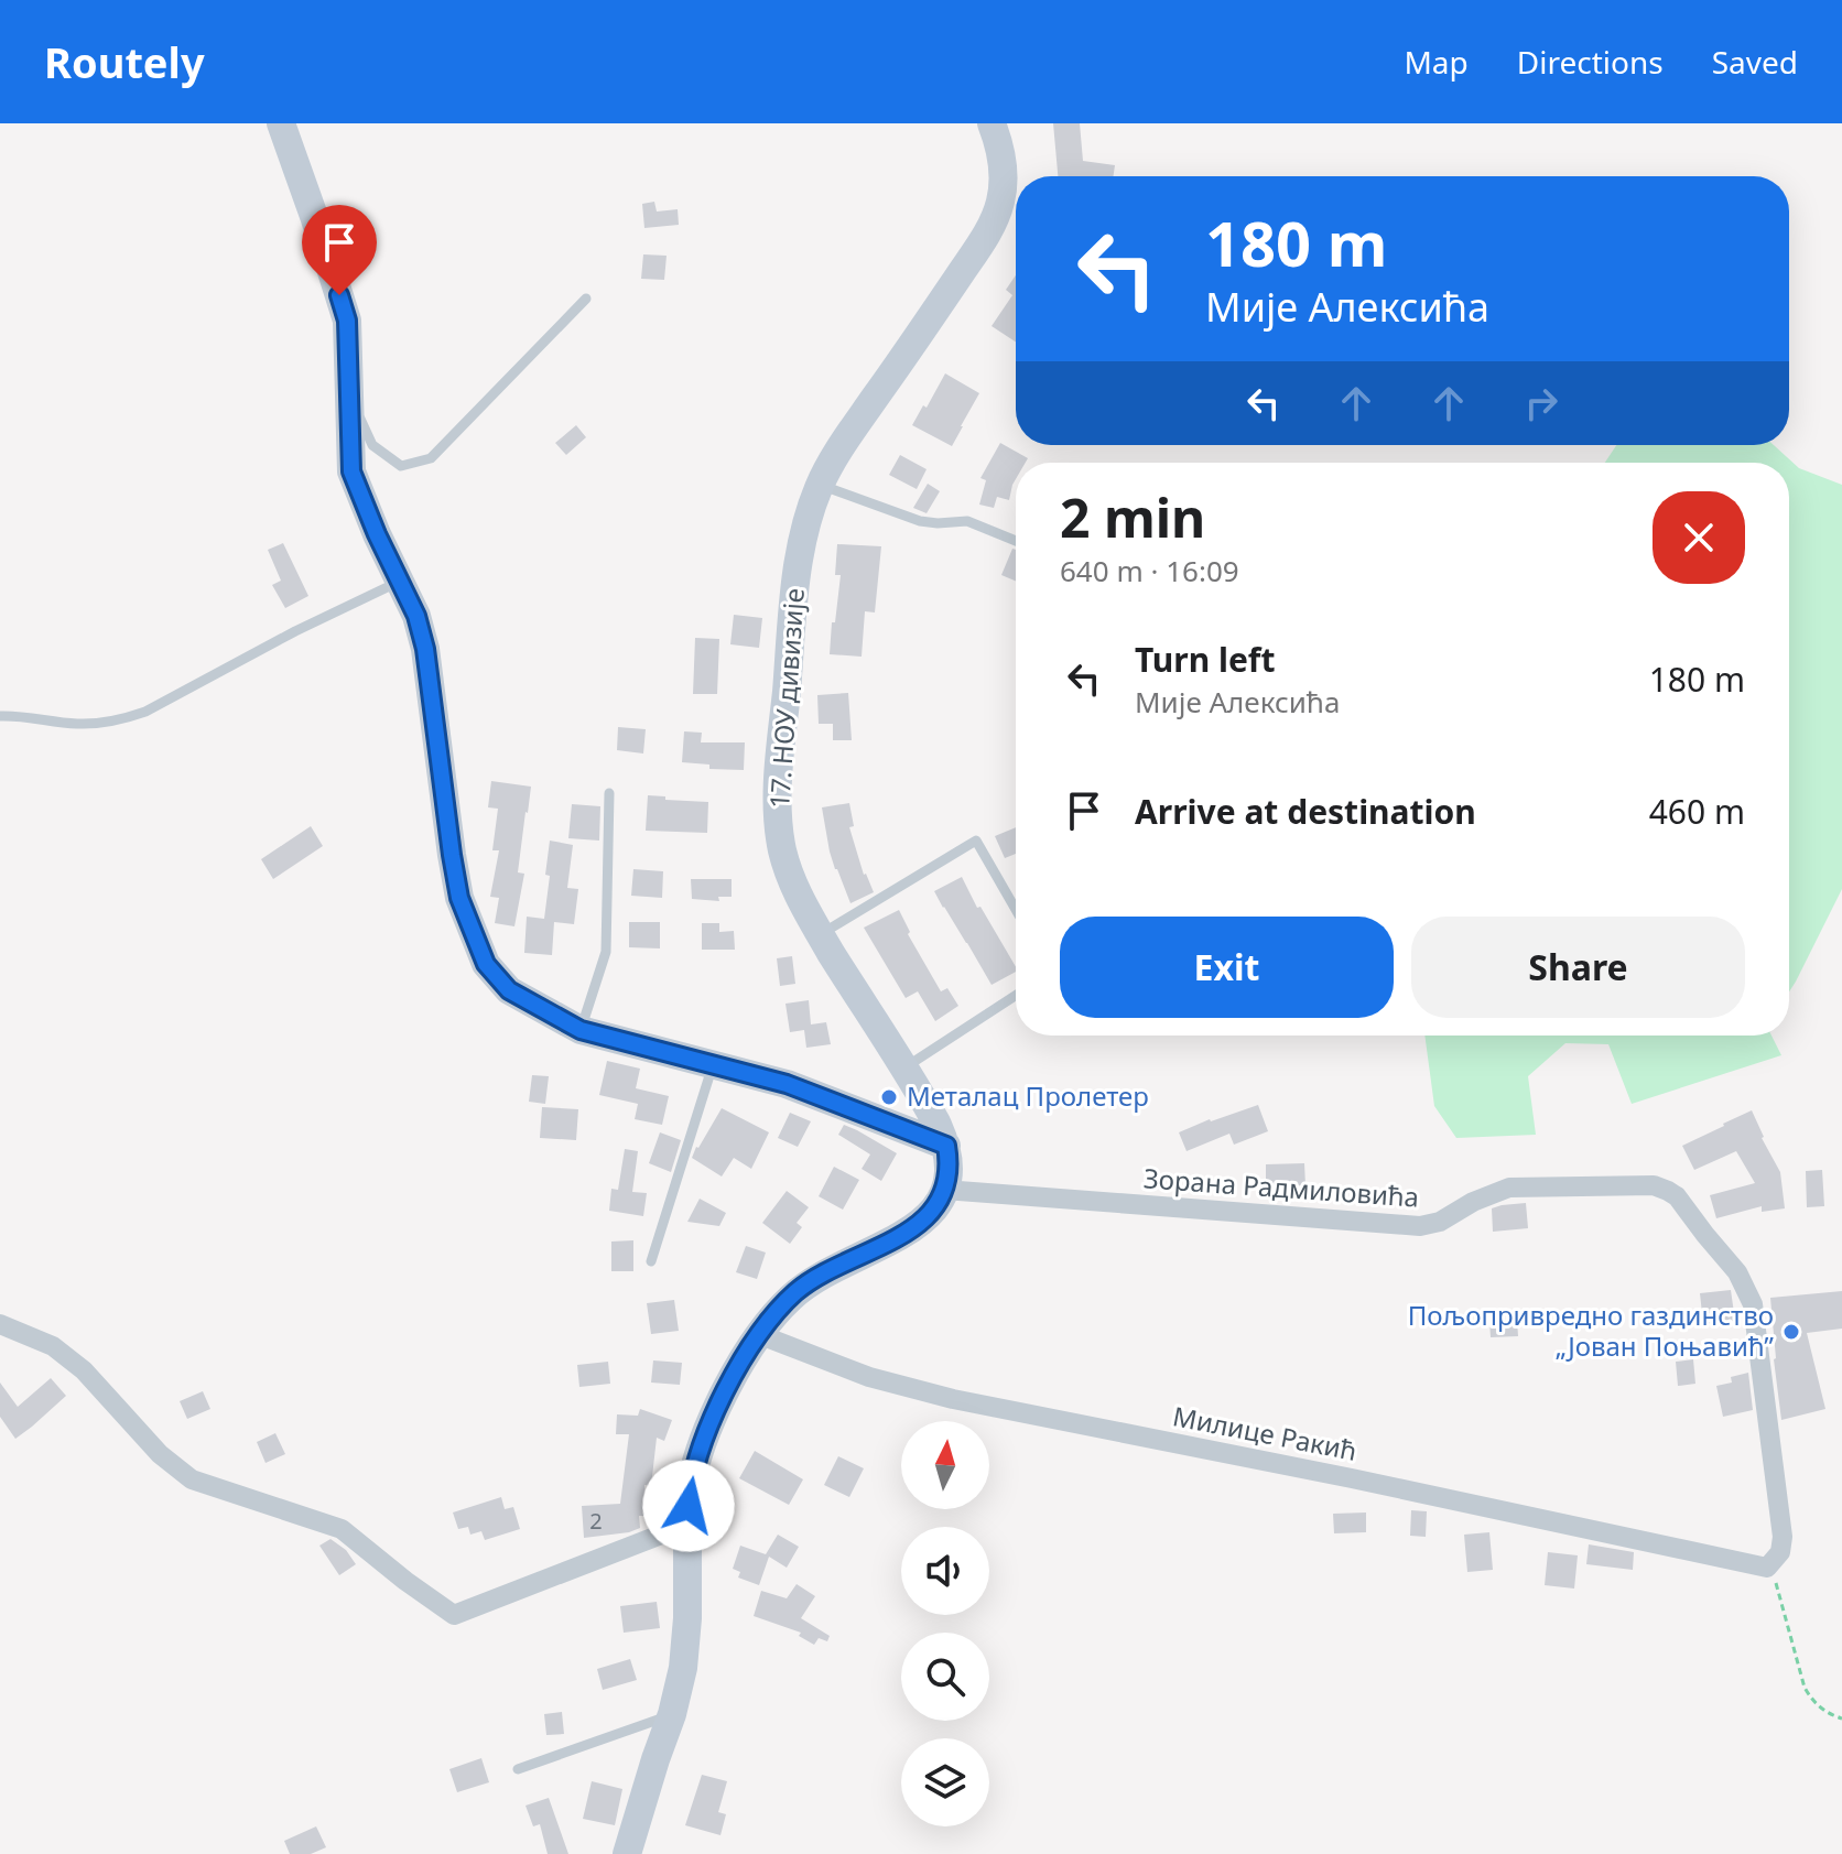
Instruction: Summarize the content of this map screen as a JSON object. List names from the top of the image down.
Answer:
{
  "streets": {
    "street": ["17. НОУ дивизије", "Зорана Радмиловића", "Милице Ракић"]
  },
  "crossings": [
    ["17. НОУ дивизије", "Зорана Радмиловића"],
    ["Зорана Радмиловића", "Милице Ракић"]
  ],
  "places": ["Металац Пролетер", "Пољопривредно газдинство „Јован Поњавић”"],
  "house_numbers": ["2"],
  "north": "top",
  "page": {
    "header": "Routely",
    "nav": ["Map", "Directions", "Saved"],
    "turn": ["180 m", "Мије Алексића"],
    "heading": ["2 min", "640 m · 16:09"],
    "list": [
      {
        "name": "Turn left",
        "note": "Мије Алексића",
        "value": "180 m"
      },
      {
        "name": "Arrive at destination",
        "value": "460 m"
      }
    ],
    "buttons": ["Exit", "Share"]
  }
}
